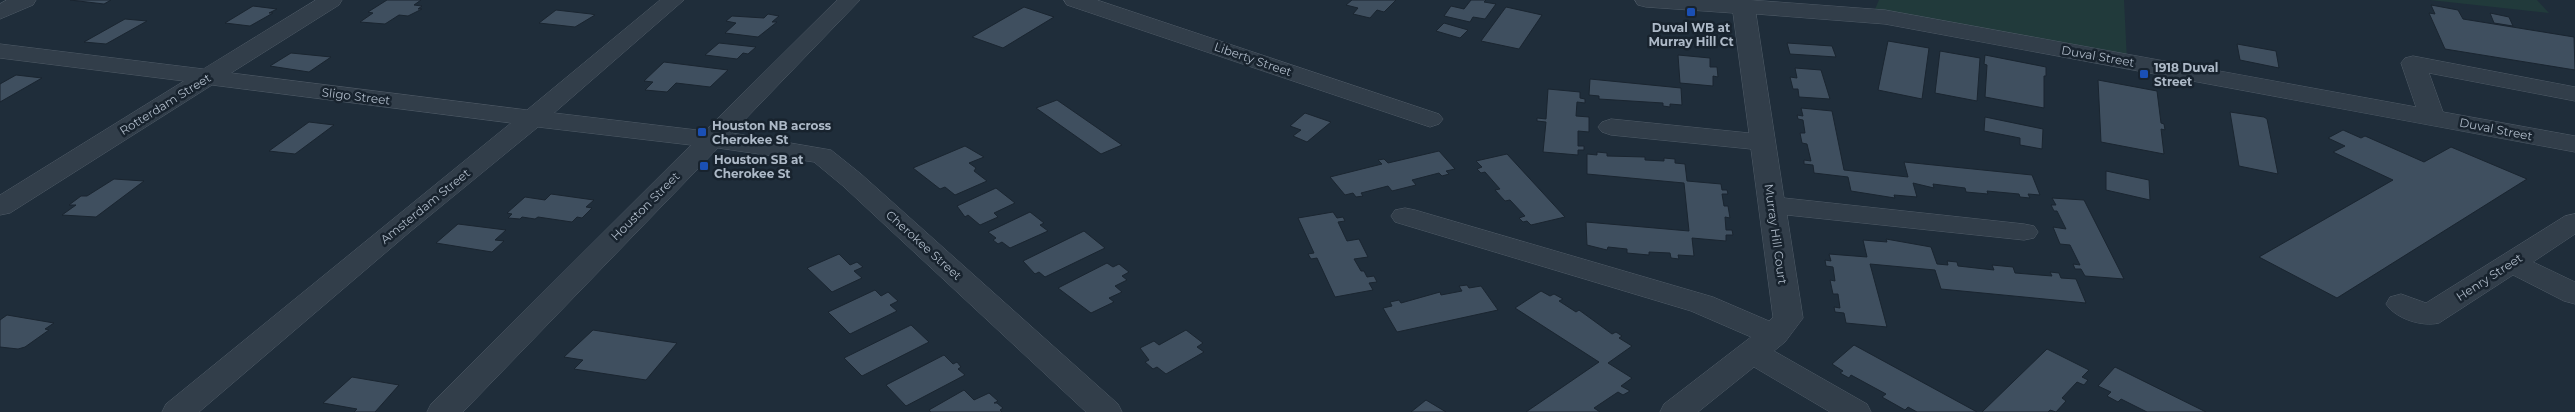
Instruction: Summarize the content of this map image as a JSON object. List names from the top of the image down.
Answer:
{
  "streets": {
    "street": [
      "Duval Street",
      "Liberty Street",
      "Sligo Street",
      "Rotterdam Street",
      "Amsterdam Street",
      "Houston Street",
      "Murray Hill Court",
      "Cherokee Street",
      "Henry Street"
    ]
  },
  "crossings": [
    ["Duval Street", "Murray Hill Court"],
    ["Sligo Street", "Rotterdam Street"],
    ["Sligo Street", "Amsterdam Street"],
    ["Sligo Street", "Houston Street"],
    ["Sligo Street", "Cherokee Street"],
    ["Houston Street", "Cherokee Street"]
  ],
  "places": {
    "transit": [
      "Duval WB at Murray Hill Ct",
      "1918 Duval Street",
      "Houston NB across Cherokee St",
      "Houston SB at Cherokee St"
    ]
  }
}
